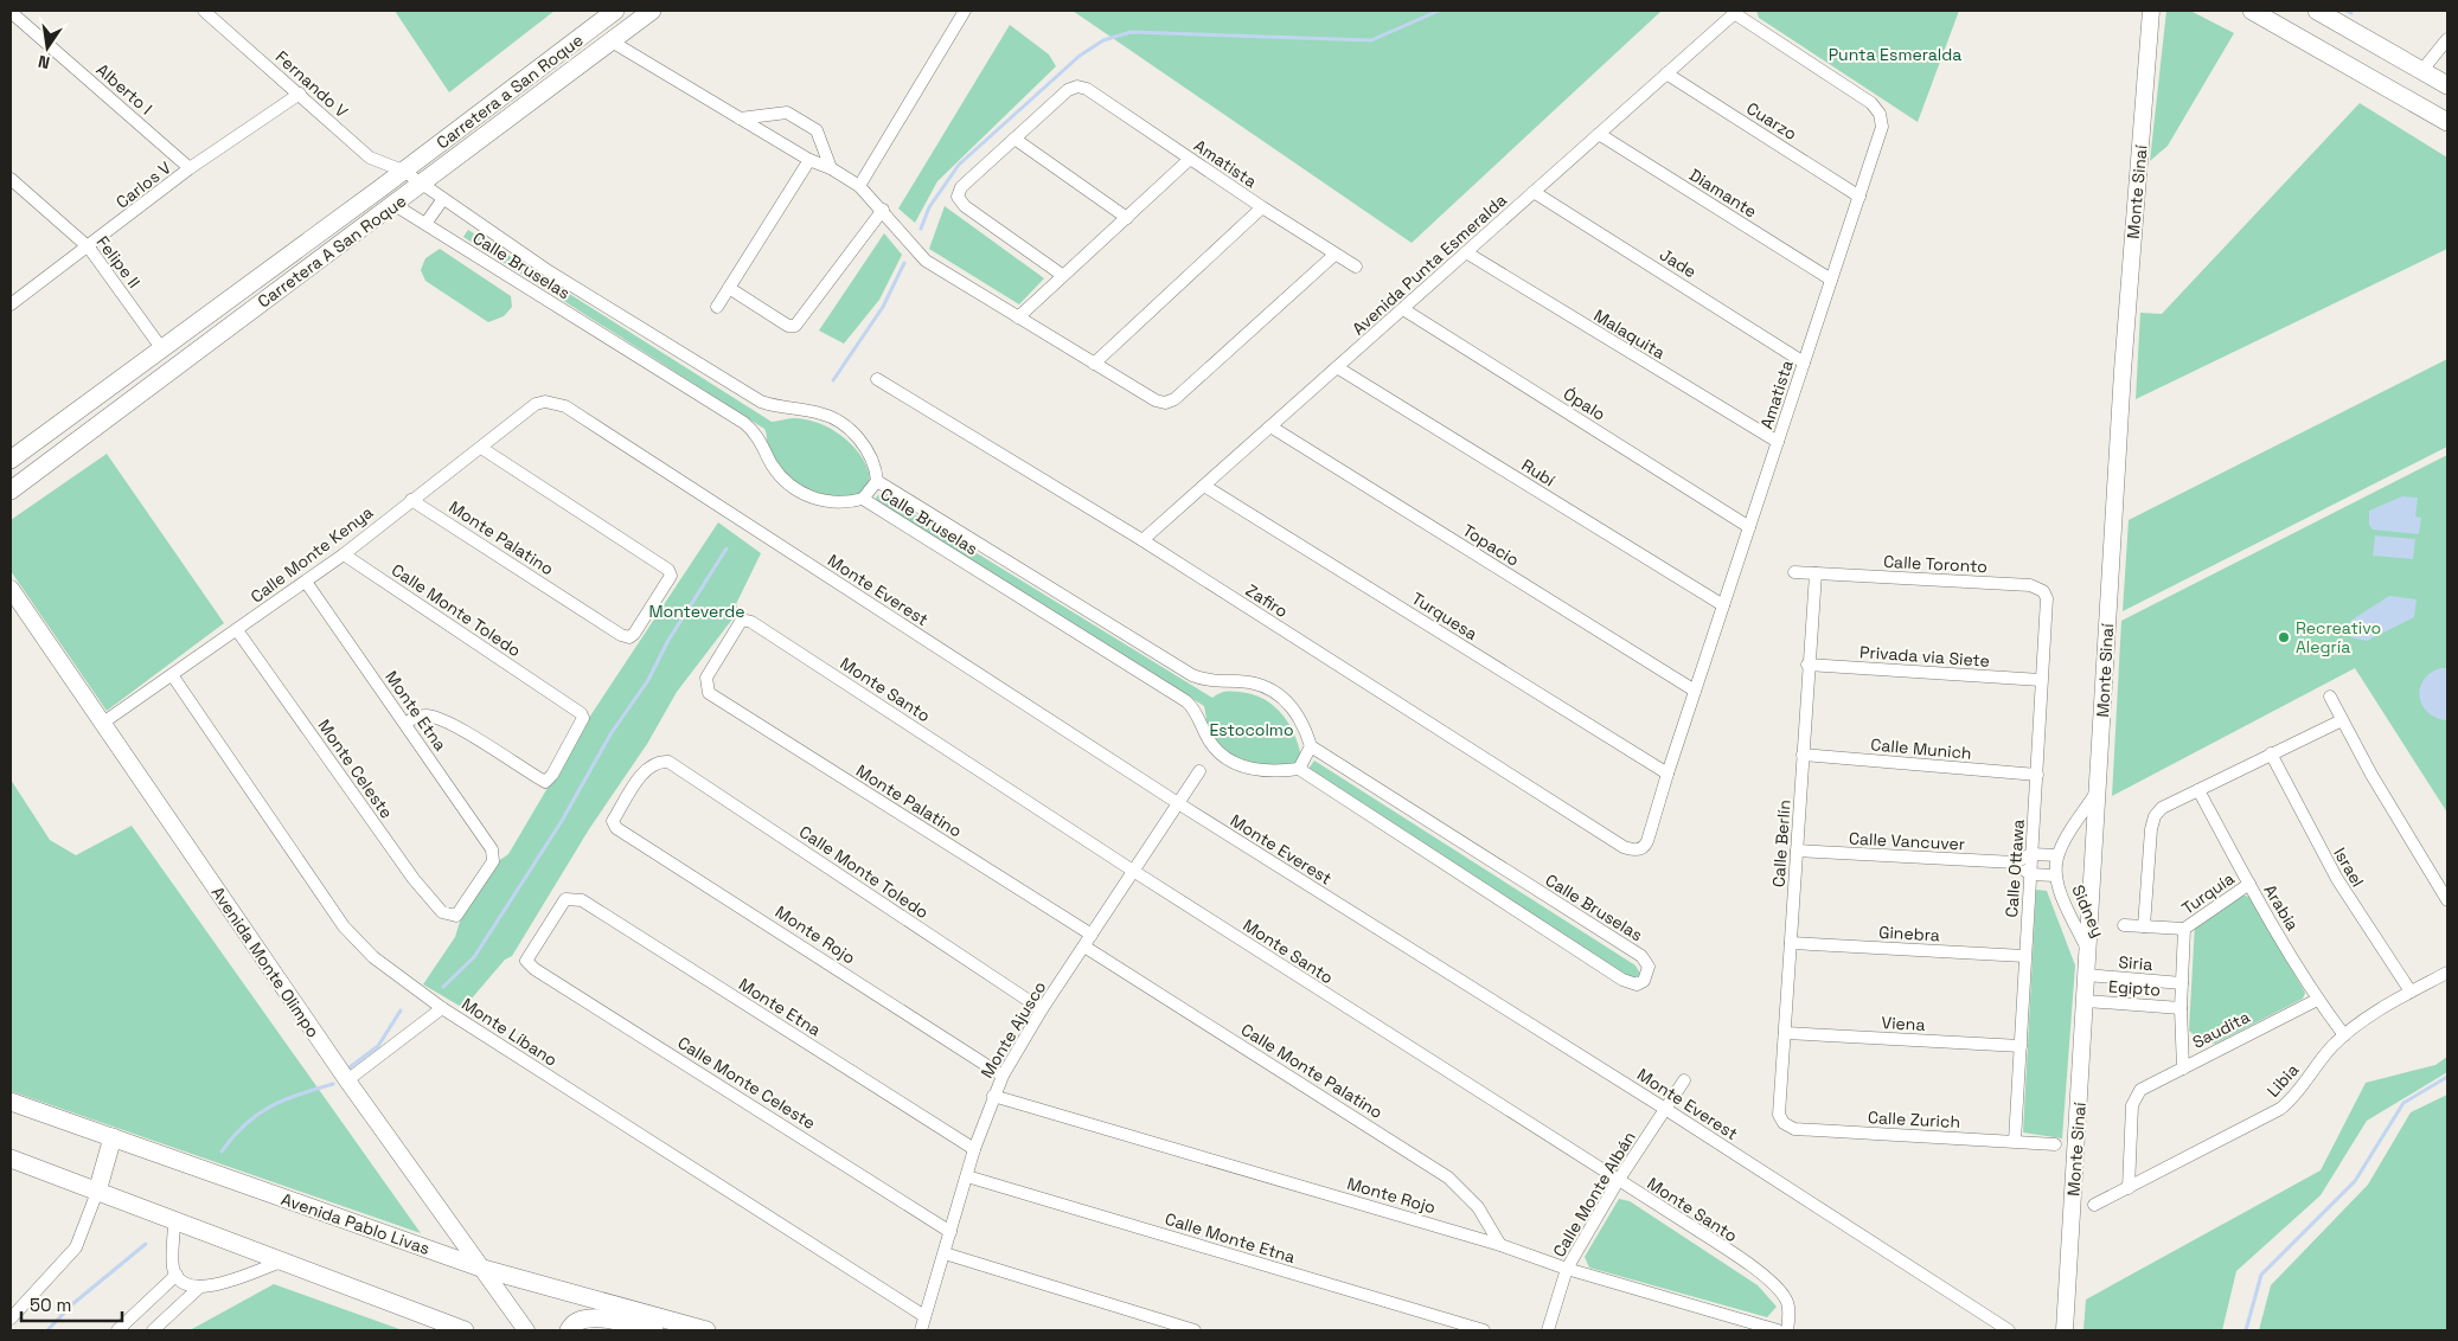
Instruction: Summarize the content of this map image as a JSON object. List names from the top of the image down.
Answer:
{
  "streets": {
    "main road": ["Carretera a San Roque", "Carretera A San Roque", "Avenida Pablo Livas"],
    "street": [
      "Fernando V",
      "Alberto I",
      "Cuarzo",
      "Amatista",
      "Carlos V",
      "Monte Sinaí",
      "Diamante",
      "Felipe II",
      "Jade",
      "Avenida Punta Esmeralda",
      "Calle Bruselas",
      "Malaquita",
      "Ópalo",
      "Rubí",
      "Monte Palatino",
      "Topacio",
      "Calle Monte Kenya",
      "Calle Toronto",
      "Monte Everest",
      "Zafiro",
      "Calle Monte Toledo",
      "Turquesa",
      "Privada via Siete",
      "Monte Santo",
      "Monte Etna",
      "Calle Munich",
      "Monte Celeste",
      "Calle Vancuver",
      "Calle Berlín",
      "Israel",
      "Calle Ottawa",
      "Turquía",
      "Arabia",
      "Sidney",
      "Ginebra",
      "Monte Rojo",
      "Avenida Monte Olimpo",
      "Siria",
      "Egipto",
      "Viena",
      "Monte Ajusco",
      "Saudita",
      "Monte Líbano",
      "Calle Monte Palatino",
      "Libia",
      "Calle Monte Celeste",
      "Calle Zurich",
      "Calle Monte Albán",
      "Calle Monte Etna"
    ]
  },
  "crossings": [
    ["Fernando V", "Carretera a San Roque"],
    ["Fernando V", "Carlos V"],
    ["Fernando V", "Carretera A San Roque"],
    ["Fernando V", "Calle Bruselas"],
    ["Alberto I", "Carlos V"],
    ["Carretera a San Roque", "Carretera A San Roque"],
    ["Cuarzo", "Amatista"],
    ["Cuarzo", "Avenida Punta Esmeralda"],
    ["Amatista", "Diamante"],
    ["Amatista", "Jade"],
    ["Amatista", "Avenida Punta Esmeralda"],
    ["Amatista", "Malaquita"],
    ["Amatista", "Ópalo"],
    ["Amatista", "Rubí"],
    ["Amatista", "Topacio"],
    ["Amatista", "Zafiro"],
    ["Amatista", "Turquesa"],
    ["Carlos V", "Felipe II"],
    ["Monte Sinaí", "Sidney"],
    ["Monte Sinaí", "Siria"],
    ["Monte Sinaí", "Egipto"],
    ["Diamante", "Avenida Punta Esmeralda"],
    ["Carretera A San Roque", "Felipe II"],
    ["Carretera A San Roque", "Calle Bruselas"],
    ["Jade", "Avenida Punta Esmeralda"],
    ["Avenida Punta Esmeralda", "Malaquita"],
    ["Avenida Punta Esmeralda", "Ópalo"],
    ["Avenida Punta Esmeralda", "Rubí"],
    ["Avenida Punta Esmeralda", "Topacio"],
    ["Avenida Punta Esmeralda", "Zafiro"],
    ["Avenida Punta Esmeralda", "Turquesa"],
    ["Monte Palatino", "Calle Monte Kenya"],
    ["Monte Palatino", "Monte Santo"],
    ["Monte Palatino", "Monte Ajusco"],
    ["Calle Monte Kenya", "Monte Everest"],
    ["Calle Monte Kenya", "Calle Monte Toledo"],
    ["Calle Monte Kenya", "Monte Etna"],
    ["Calle Monte Kenya", "Monte Celeste"],
    ["Calle Monte Kenya", "Avenida Monte Olimpo"],
    ["Calle Monte Kenya", "Monte Líbano"],
    ["Calle Toronto", "Calle Berlín"],
    ["Calle Toronto", "Calle Ottawa"],
    ["Monte Everest", "Monte Ajusco"],
    ["Monte Everest", "Calle Monte Albán"],
    ["Calle Monte Toledo", "Monte Etna"],
    ["Calle Monte Toledo", "Monte Rojo"],
    ["Calle Monte Toledo", "Monte Ajusco"],
    ["Privada via Siete", "Calle Berlín"],
    ["Privada via Siete", "Calle Ottawa"],
    ["Monte Santo", "Monte Ajusco"],
    ["Monte Santo", "Calle Monte Albán"],
    ["Monte Etna", "Monte Celeste"],
    ["Monte Etna", "Monte Ajusco"],
    ["Monte Etna", "Calle Monte Celeste"],
    ["Calle Munich", "Calle Berlín"],
    ["Calle Munich", "Calle Ottawa"],
    ["Calle Vancuver", "Calle Berlín"],
    ["Calle Vancuver", "Calle Ottawa"],
    ["Calle Berlín", "Ginebra"],
    ["Calle Berlín", "Viena"],
    ["Calle Berlín", "Calle Zurich"],
    ["Israel", "Libia"],
    ["Calle Ottawa", "Ginebra"],
    ["Calle Ottawa", "Viena"],
    ["Calle Ottawa", "Calle Zurich"],
    ["Turquía", "Arabia"],
    ["Arabia", "Saudita"],
    ["Arabia", "Libia"],
    ["Monte Rojo", "Monte Ajusco"],
    ["Monte Rojo", "Calle Monte Palatino"],
    ["Monte Rojo", "Calle Monte Albán"],
    ["Avenida Monte Olimpo", "Avenida Pablo Livas"],
    ["Monte Ajusco", "Monte Líbano"],
    ["Monte Ajusco", "Calle Monte Palatino"],
    ["Monte Ajusco", "Calle Monte Celeste"],
    ["Monte Ajusco", "Calle Monte Etna"],
    ["Saudita", "Libia"]
  ],
  "parks": ["Punta Esmeralda", "Monteverde", "Estocolmo"],
  "places": ["Recreativo Alegría"],
  "scale_bar": "50 m",
  "north": "bottom"
}
